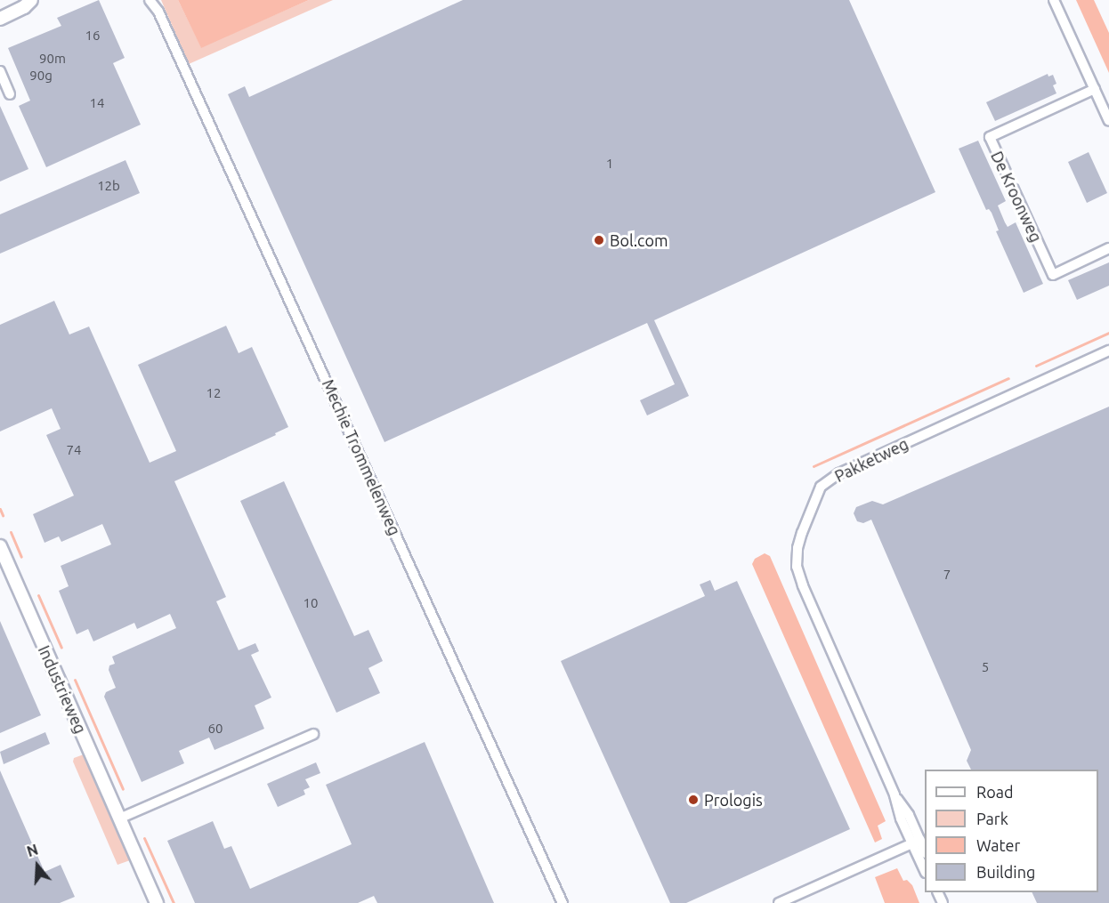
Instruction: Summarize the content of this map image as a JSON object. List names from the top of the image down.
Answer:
{
  "streets": {
    "street": [
      "De Kroonweg",
      "Mechie Trommelenweg",
      "Pakketweg",
      "Industrieweg"
    ]
  },
  "places": ["Bol.com", "Prologis"],
  "house_numbers": [
    "16",
    "90m",
    "90g",
    "14",
    "1",
    "12b",
    "12",
    "74",
    "7",
    "10",
    "5",
    "60"
  ],
  "legend": [
    "Road",
    "Park",
    "Water",
    "Building"
  ],
  "north": "top"
}
